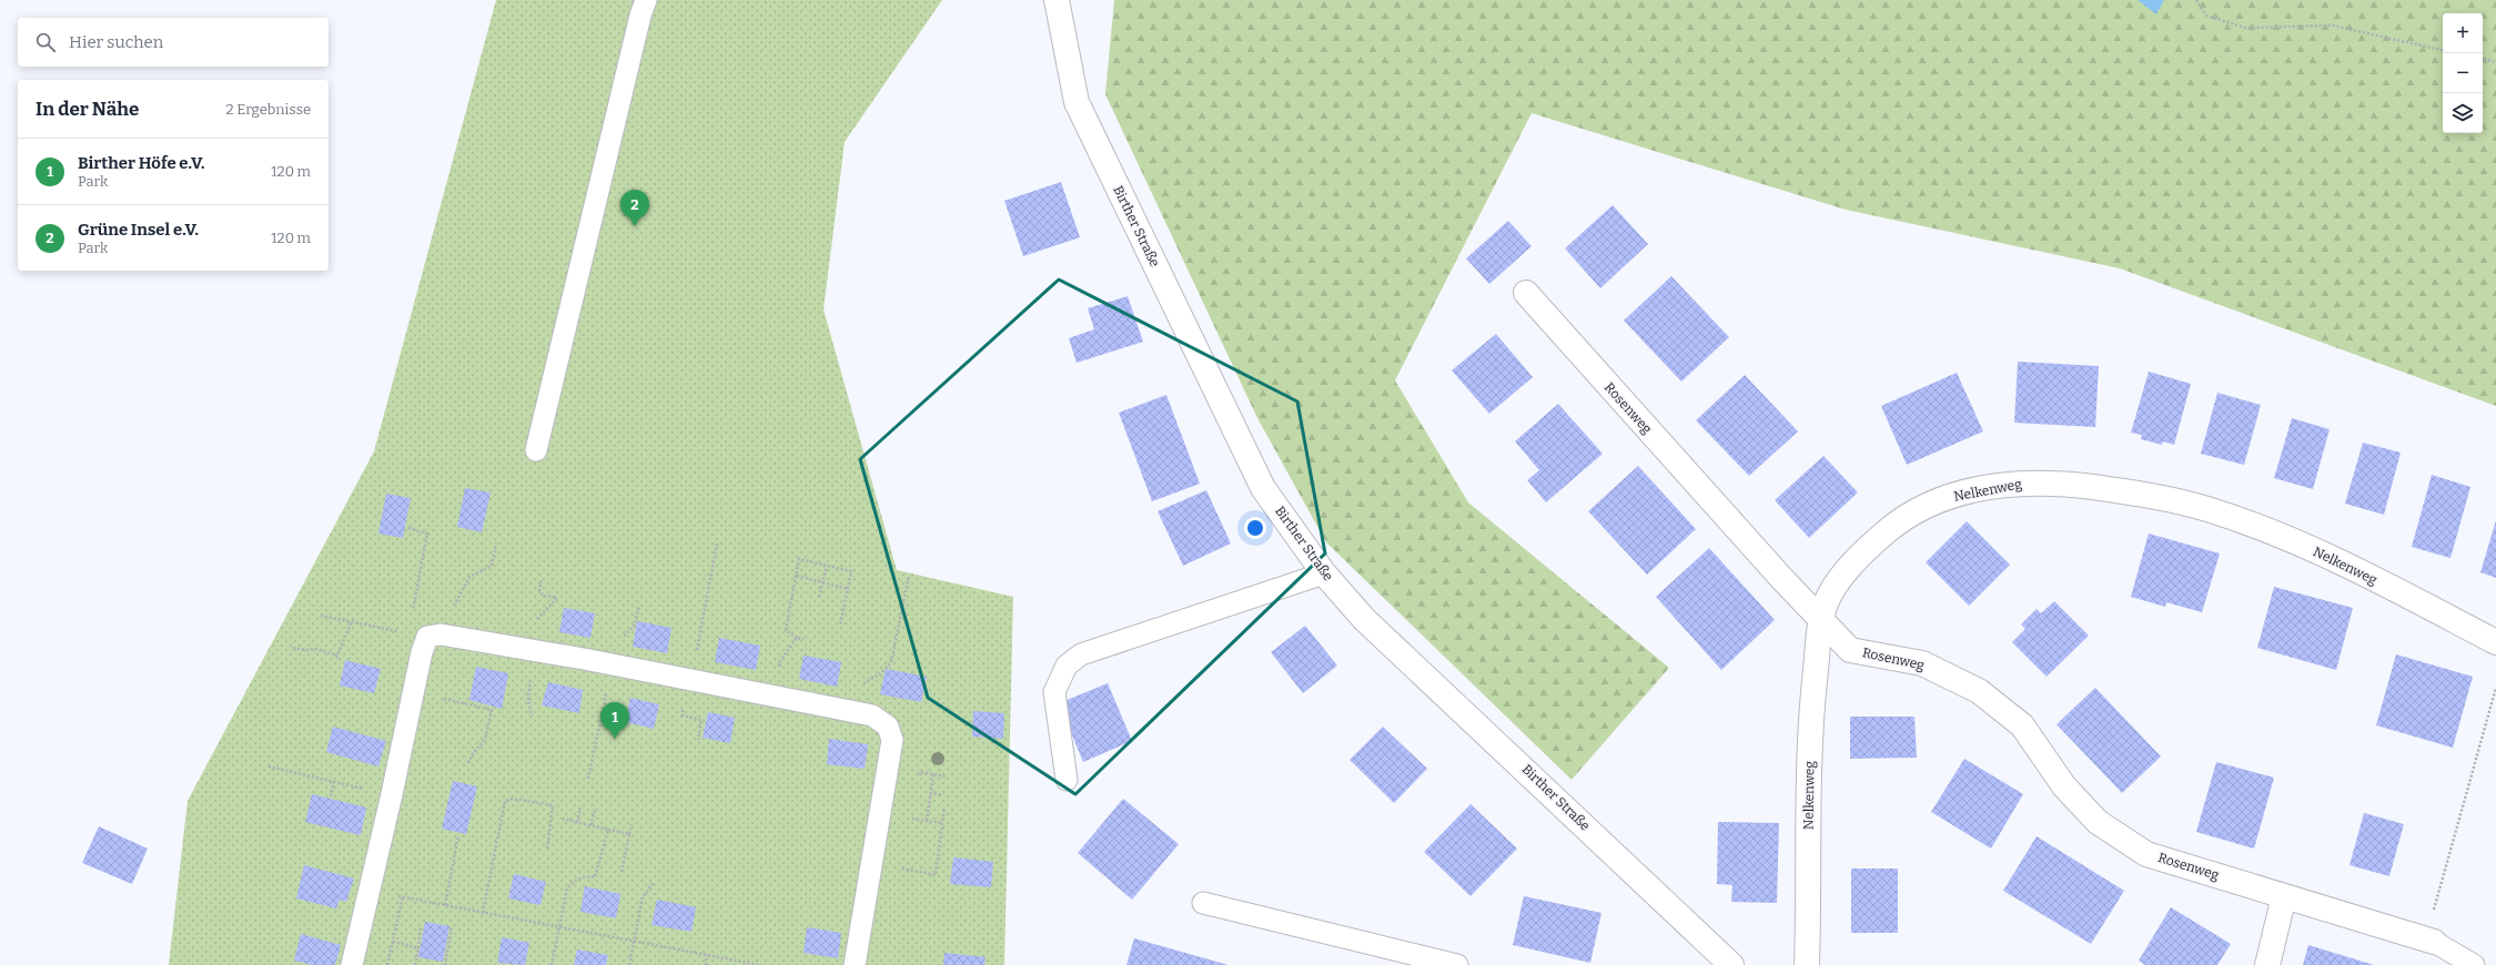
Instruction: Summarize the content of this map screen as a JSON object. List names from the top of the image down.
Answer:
{
  "streets": {
    "street": ["Birther Straße", "Rosenweg", "Nelkenweg"]
  },
  "crossings": [
    ["Rosenweg", "Nelkenweg"]
  ],
  "page": {
    "map_buttons": ["+", "−"],
    "search": "Hier suchen",
    "heading": ["In der Nähe", "2 Ergebnisse"],
    "list": [
      {
        "mark": "1",
        "name": "Birther Höfe e.V.",
        "note": "Park",
        "value": "120 m"
      },
      {
        "mark": "2",
        "name": "Grüne Insel e.V.",
        "note": "Park",
        "value": "120 m"
      }
    ],
    "pins": ["2", "1"]
  }
}
